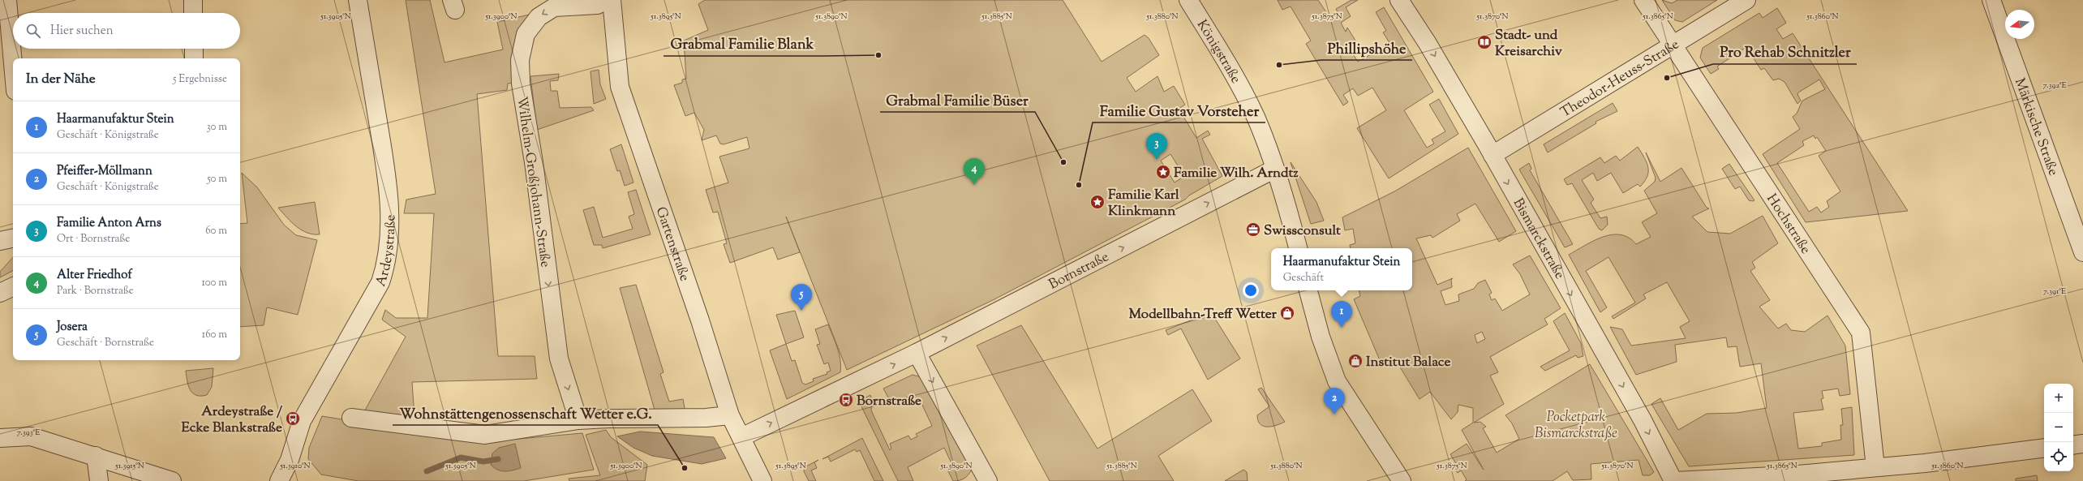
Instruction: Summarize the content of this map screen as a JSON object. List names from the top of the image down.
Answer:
{
  "streets": {
    "street": [
      "Königstraße",
      "Theodor-Heuss-Straße",
      "Märkische Straße",
      "Wilhelm-Großjohann-Straße",
      "Hochstraße",
      "Bismarckstraße",
      "Gartenstraße",
      "Ardeystraße",
      "Bornstraße"
    ]
  },
  "crossings": [
    ["Königstraße", "Bornstraße"],
    ["Theodor-Heuss-Straße", "Hochstraße"],
    ["Theodor-Heuss-Straße", "Bismarckstraße"],
    ["Gartenstraße", "Bornstraße"]
  ],
  "one_way": ["Wilhelm-Großjohann-Straße", "Bismarckstraße", "Bornstraße"],
  "parks": ["Pocketpark Bismarckstraße"],
  "places": {
    "library": ["Stadt- und Kreisarchiv"],
    "other": [
      "Grabmal Familie Blank",
      "Phillipshöhe",
      "Pro Rehab Schnitzler",
      "Grabmal Familie Büser",
      "Familie Gustav Vorsteher",
      "Wohnstättengenossenschaft Wetter e.G."
    ],
    "place": ["Familie Wilh. Arndtz", "Familie Karl Klinkmann"],
    "office": ["Swissconsult"],
    "shop": ["Modellbahn-Treff Wetter", "Institut Balace"],
    "bus stop": ["Bornstraße", "Ardeystraße / Ecke Blankstraße"]
  },
  "north": "left",
  "page": {
    "search": "Hier suchen",
    "heading": ["In der Nähe", "5 Ergebnisse"],
    "list": [
      {
        "mark": "1",
        "name": "Haarmanufaktur Stein",
        "note": "Geschäft · Königstraße",
        "value": "30 m"
      },
      {
        "mark": "2",
        "name": "Pfeiffer-Möllmann",
        "note": "Geschäft · Königstraße",
        "value": "50 m"
      },
      {
        "mark": "3",
        "name": "Familie Anton Arns",
        "note": "Ort · Bornstraße",
        "value": "60 m"
      },
      {
        "mark": "4",
        "name": "Alter Friedhof",
        "note": "Park · Bornstraße",
        "value": "100 m"
      },
      {
        "mark": "5",
        "name": "Josera",
        "note": "Geschäft · Bornstraße",
        "value": "160 m"
      }
    ],
    "pins": [
      "3",
      "4",
      "5",
      "1",
      "2"
    ],
    "popup": ["Haarmanufaktur Stein", "Geschäft"],
    "map_buttons": ["+", "−"]
  },
  "coordinates": [
    "51.3905°N",
    "51.3900°N",
    "51.3895°N",
    "51.3890°N",
    "51.3885°N",
    "51.3880°N",
    "51.3875°N",
    "51.3870°N",
    "51.3865°N",
    "51.3860°N",
    "7.392°E",
    "7.391°E",
    "7.393°E",
    "51.3915°N",
    "51.3910°N"
  ]
}
